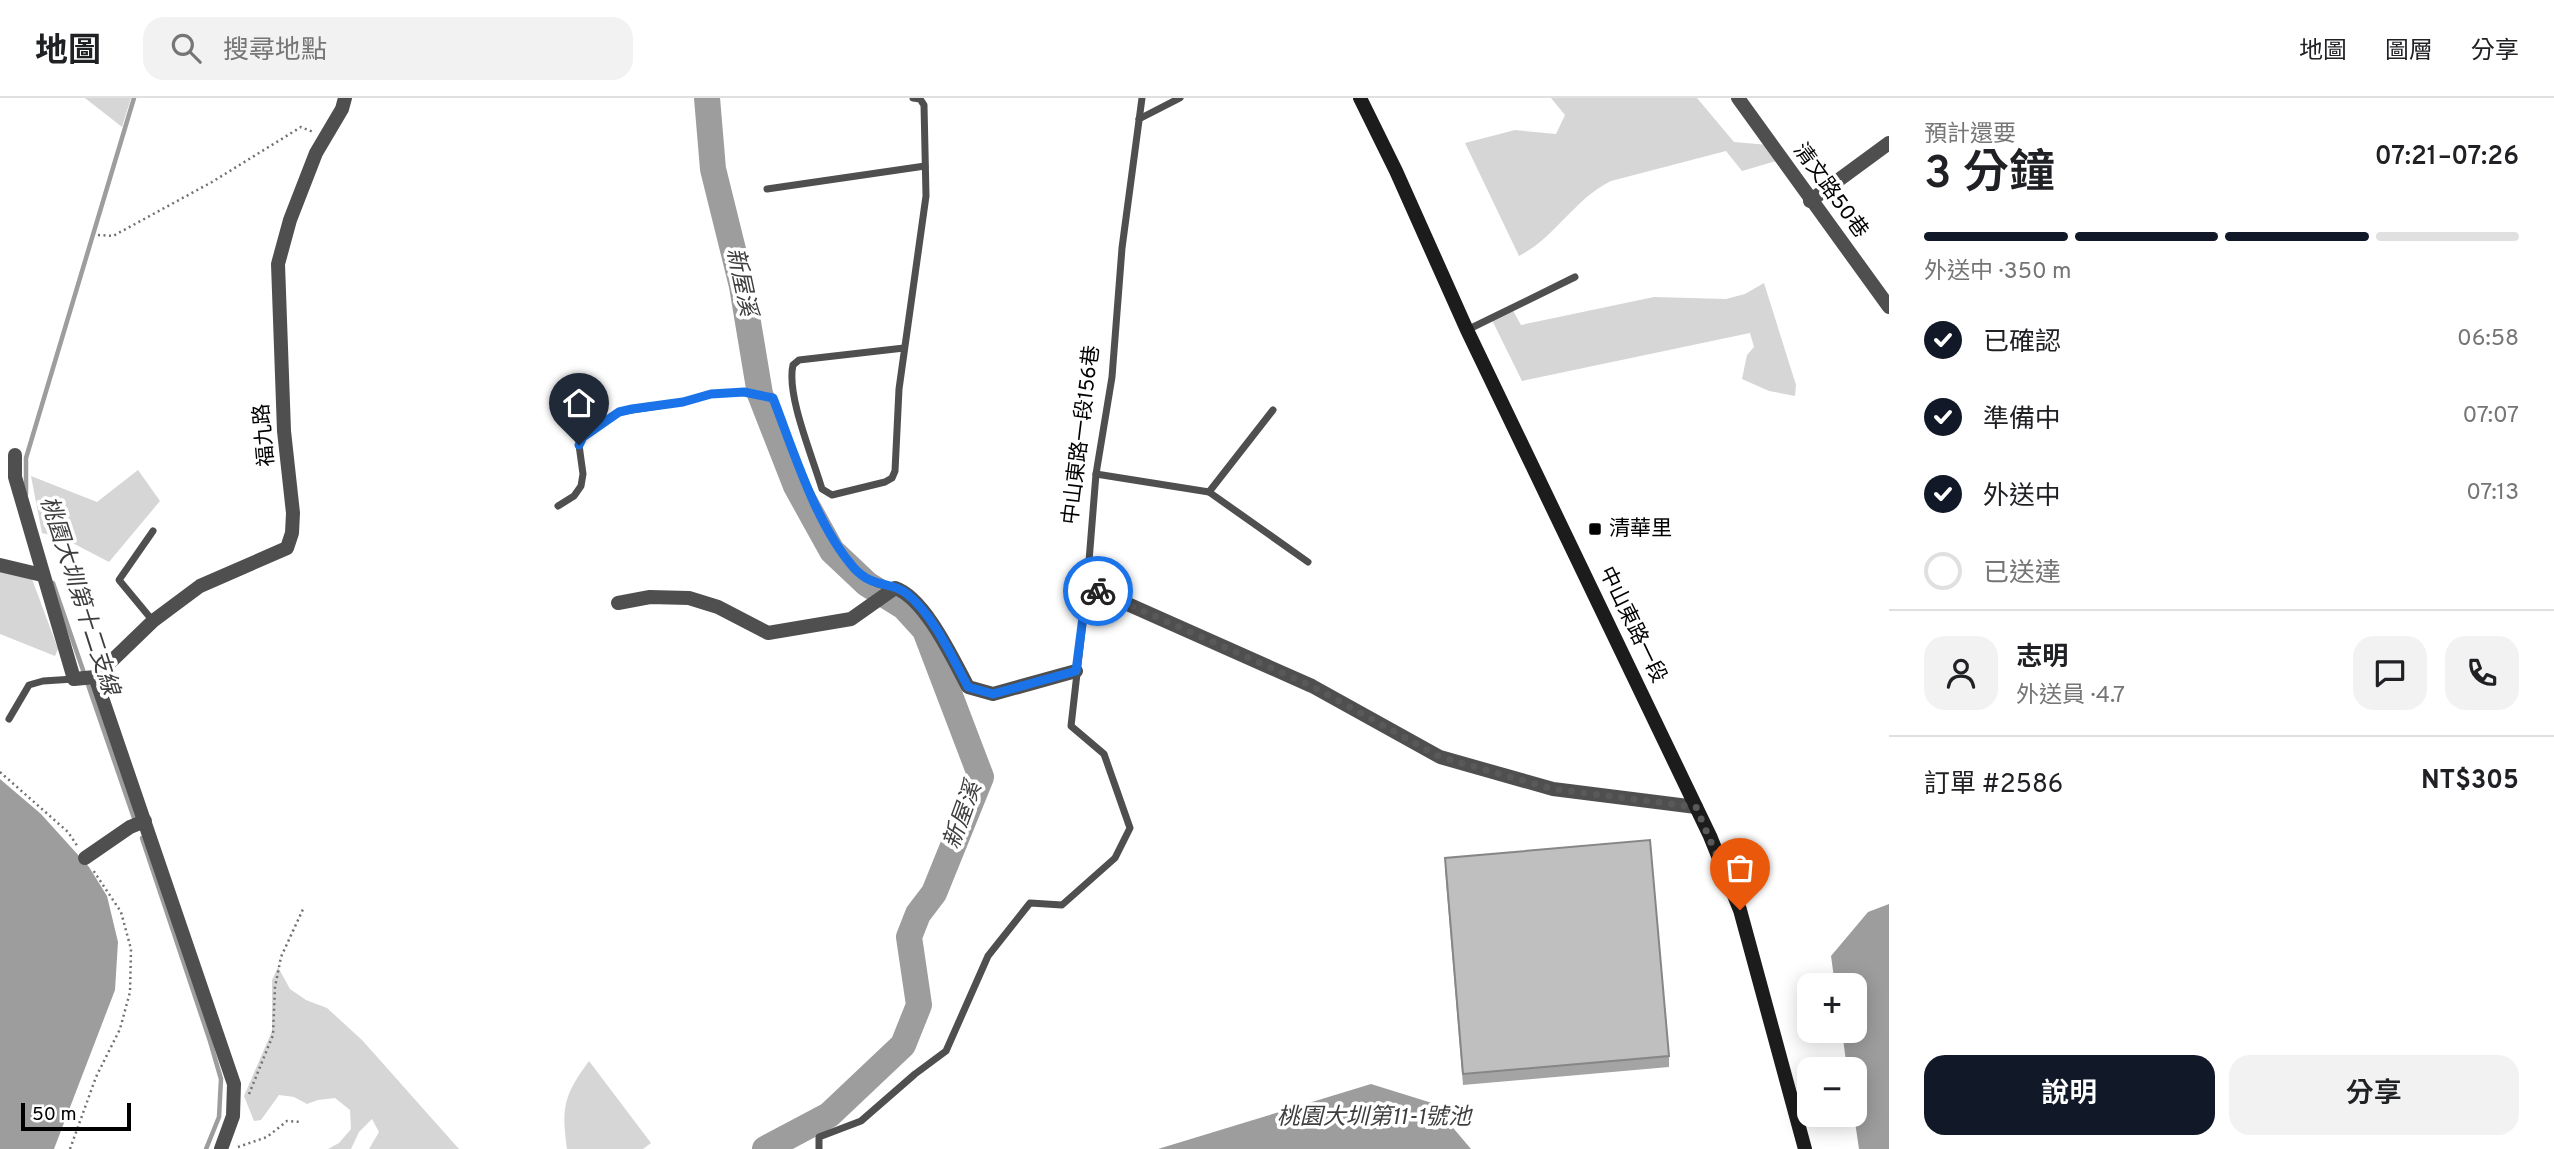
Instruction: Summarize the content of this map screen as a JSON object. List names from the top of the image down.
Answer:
{
  "streets": {
    "main road": ["中山東路一段"],
    "street": ["清文路50巷", "福九路"],
    "lane": ["中山東路一段156巷"]
  },
  "water": ["新屋溪", "桃園大圳第十二支線", "桃園大圳第11-1號池"],
  "places": {
    "transit": ["清華里"]
  },
  "scale_bar": "50 m",
  "page": {
    "header": "地圖",
    "search": "搜尋地點",
    "nav": ["地圖", "圖層", "分享"],
    "heading": ["3 分鐘", "預計還要", "07:21–07:26"],
    "panel": [
      "志明",
      "外送員 · 4.7",
      "訂單 #2586",
      "NT$305"
    ],
    "bar": "外送中 · 350 m",
    "list": [
      ["已確認", "06:58"],
      ["準備中", "07:07"],
      ["外送中", "07:13"],
      "已送達"
    ],
    "map_buttons": ["+", "−"],
    "buttons": ["說明", "分享"],
    "scale": "50 m"
  }
}
